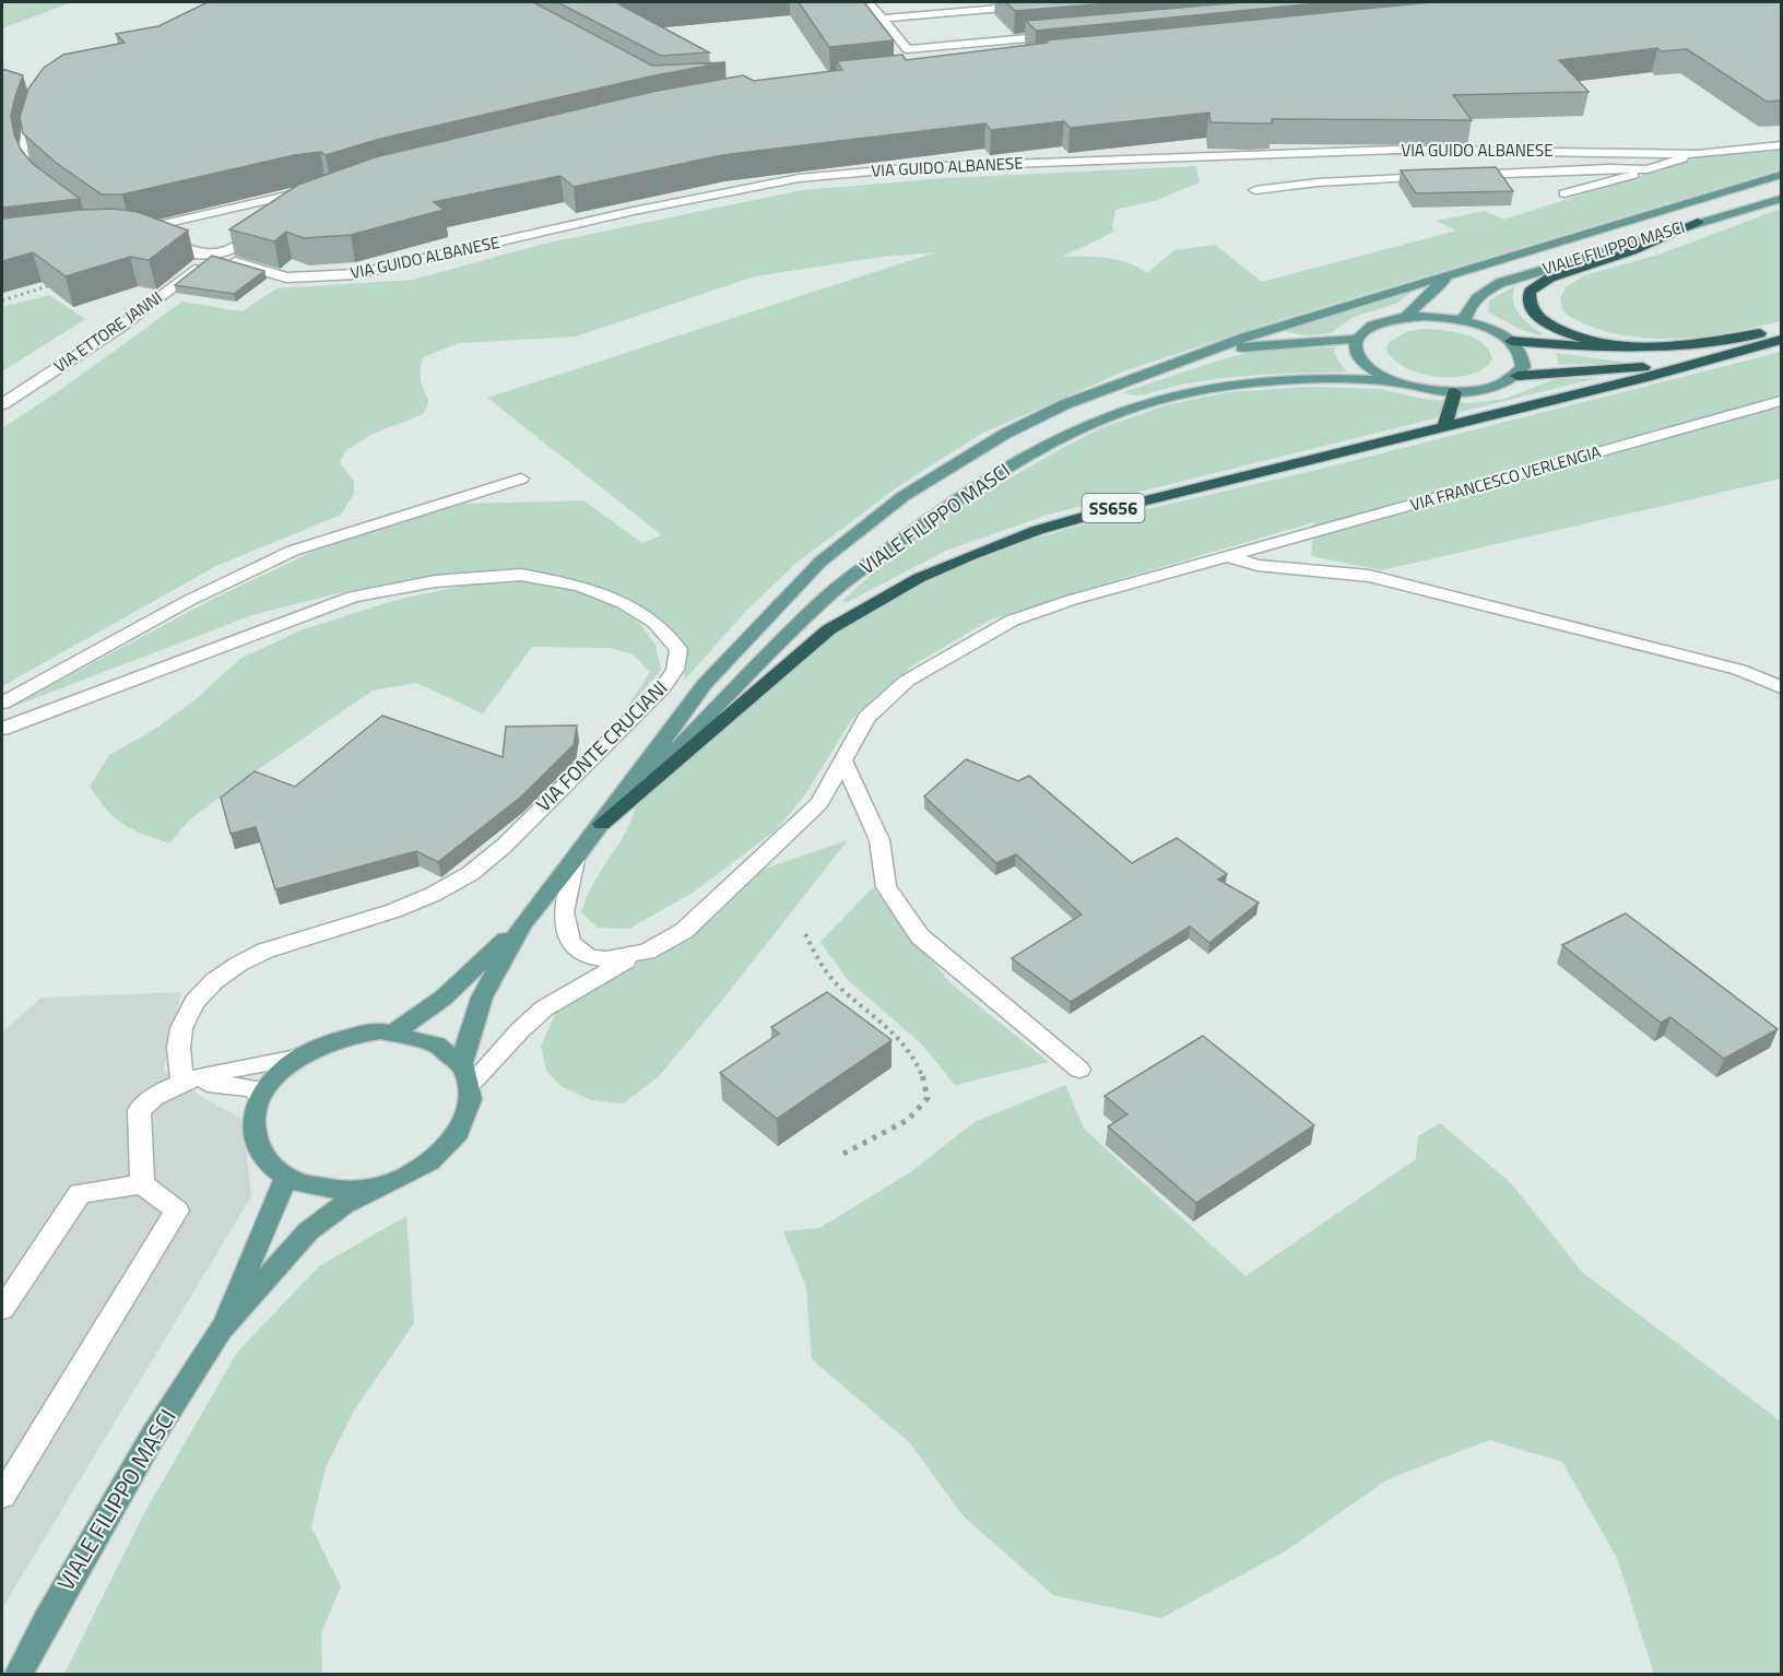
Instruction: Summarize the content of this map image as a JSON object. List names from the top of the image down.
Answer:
{
  "streets": {
    "highway": ["SS656"],
    "main road": ["VIALE FILIPPO MASCI"],
    "street": [
      "VIA GUIDO ALBANESE",
      "VIA ETTORE JANNI",
      "VIA FRANCESCO VERLENGIA",
      "VIA FONTE CRUCIANI"
    ]
  },
  "crossings": [
    ["VIA GUIDO ALBANESE", "VIA ETTORE JANNI"],
    ["VIALE FILIPPO MASCI", "VIA FRANCESCO VERLENGIA"],
    ["VIALE FILIPPO MASCI", "SS656"]
  ]
}
